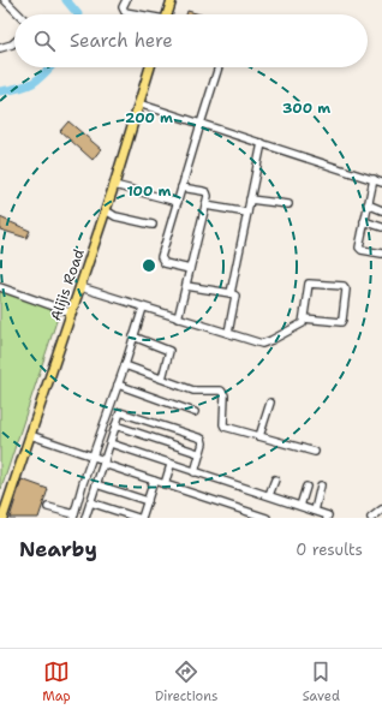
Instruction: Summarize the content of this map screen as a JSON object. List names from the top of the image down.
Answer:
{
  "streets": {
    "main road": ["Alijis Road"]
  },
  "page": {
    "search": "Search here",
    "heading": ["Nearby", "0 results"],
    "nav": ["Map", "Directions", "Saved"]
  },
  "rings": ["300 m", "200 m", "100 m"]
}
